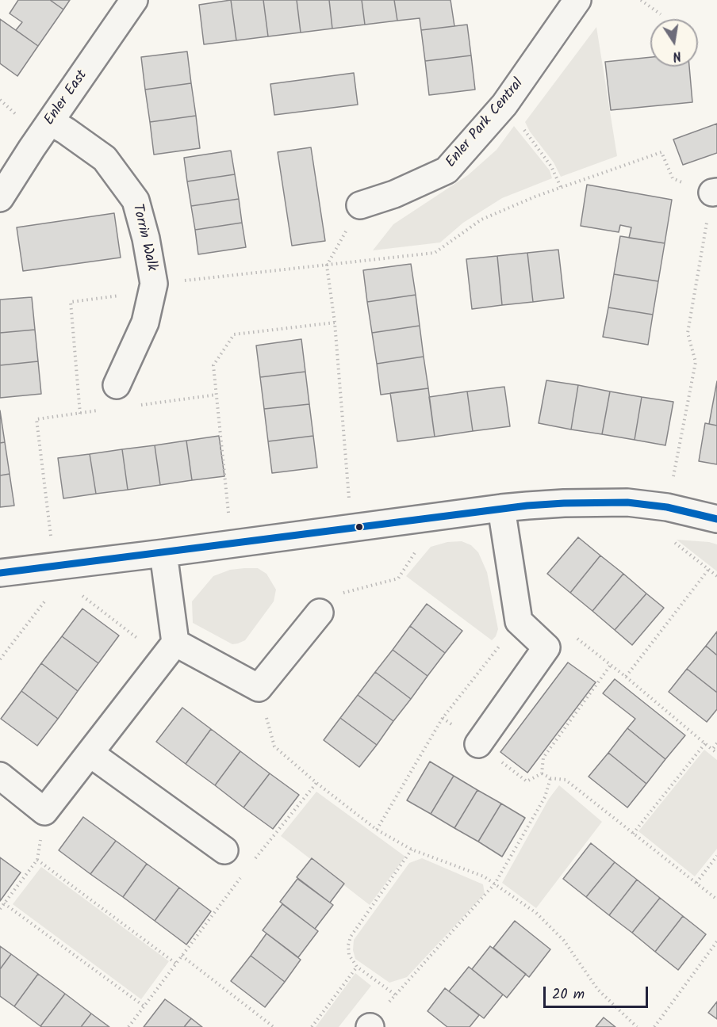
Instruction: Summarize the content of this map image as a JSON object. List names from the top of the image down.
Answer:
{
  "streets": {
    "street": ["Enler East", "Enler Park Central", "Torrin Walk"]
  },
  "crossings": [
    ["Enler East", "Torrin Walk"]
  ],
  "scale_bar": "20 m",
  "north": "bottom"
}
